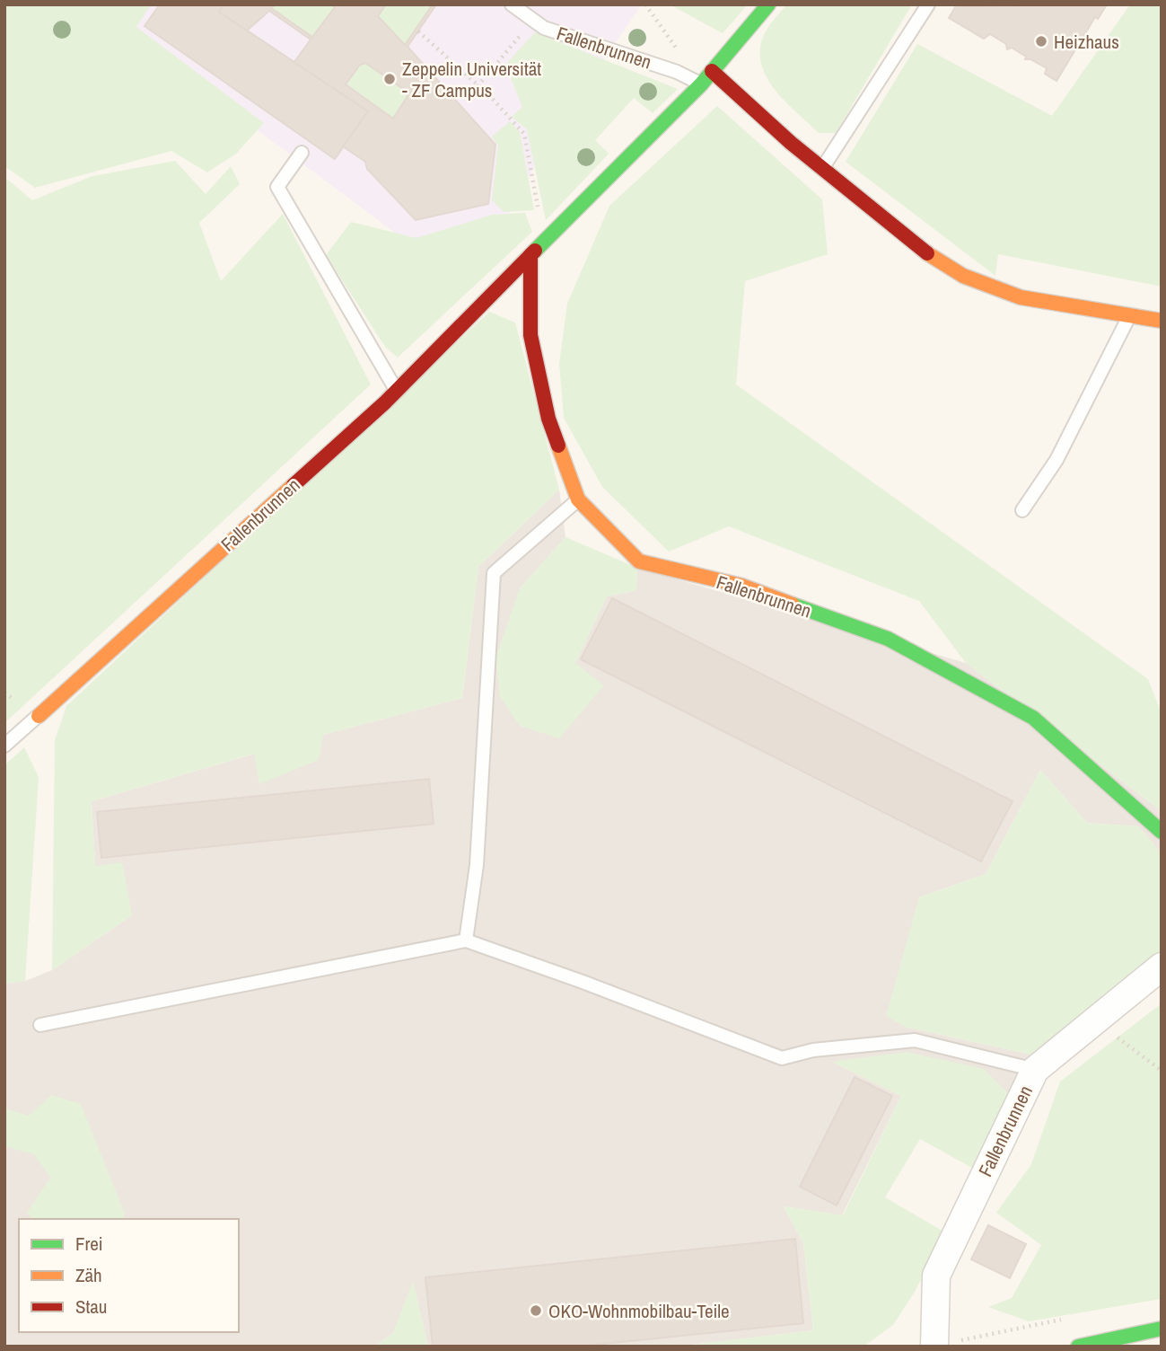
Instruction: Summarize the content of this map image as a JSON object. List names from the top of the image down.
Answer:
{
  "streets": {
    "street": ["Fallenbrunnen"]
  },
  "places": ["Heizhaus", "Zeppelin Universität - ZF Campus", "OKO-Wohnmobilbau-Teile"],
  "legend": ["Frei", "Zäh", "Stau"]
}
